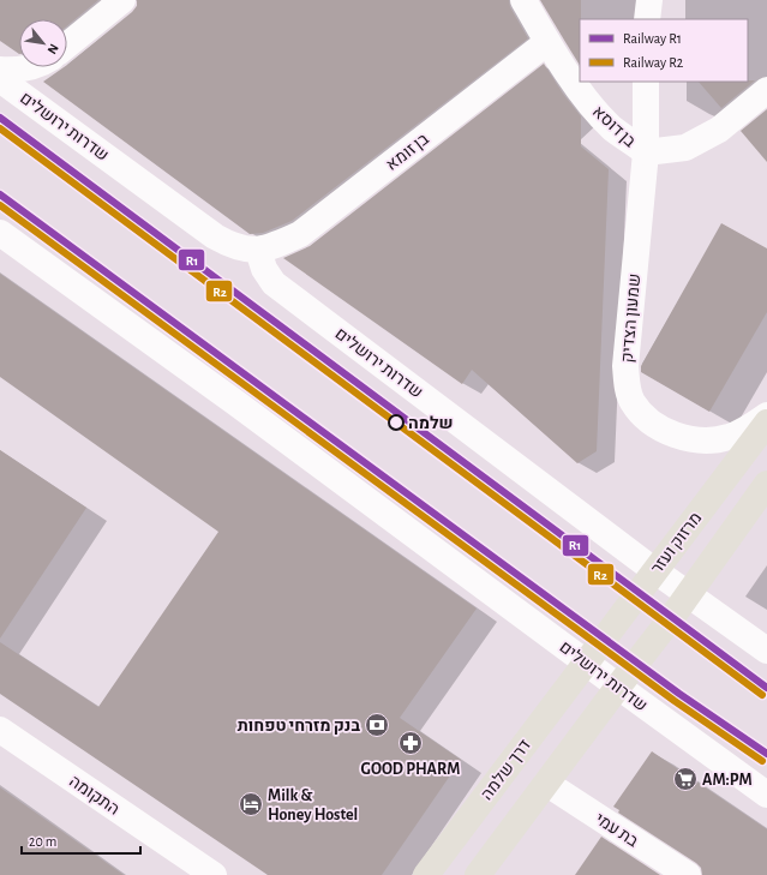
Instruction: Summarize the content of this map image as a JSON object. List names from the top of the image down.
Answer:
{
  "streets": {
    "main road": ["מרזוק ועזר", "דרך שלמה"],
    "street": [
      "שדרות ירושלים",
      "בן דוסא",
      "בן זומא",
      "שמעון הצדיק",
      "התקומה",
      "בת עמי"
    ]
  },
  "crossings": [
    ["שדרות ירושלים", "בן זומא"],
    ["שדרות ירושלים", "מרזוק ועזר"],
    ["שדרות ירושלים", "דרך שלמה"],
    ["בן דוסא", "בן זומא"],
    ["בן דוסא", "שמעון הצדיק"],
    ["מרזוק ועזר", "דרך שלמה"]
  ],
  "places": {
    "other": ["שלמה"],
    "bank": ["בנק מזרחי טפחות"],
    "pharmacy": ["GOOD PHARM"],
    "supermarket": ["AM:PM"],
    "hotel": ["Milk & Honey Hostel"]
  },
  "lines": ["rail line R1", "rail line R2"],
  "legend": ["Railway R1", "Railway R2"],
  "scale_bar": "20 m",
  "north": "bottom right"
}
